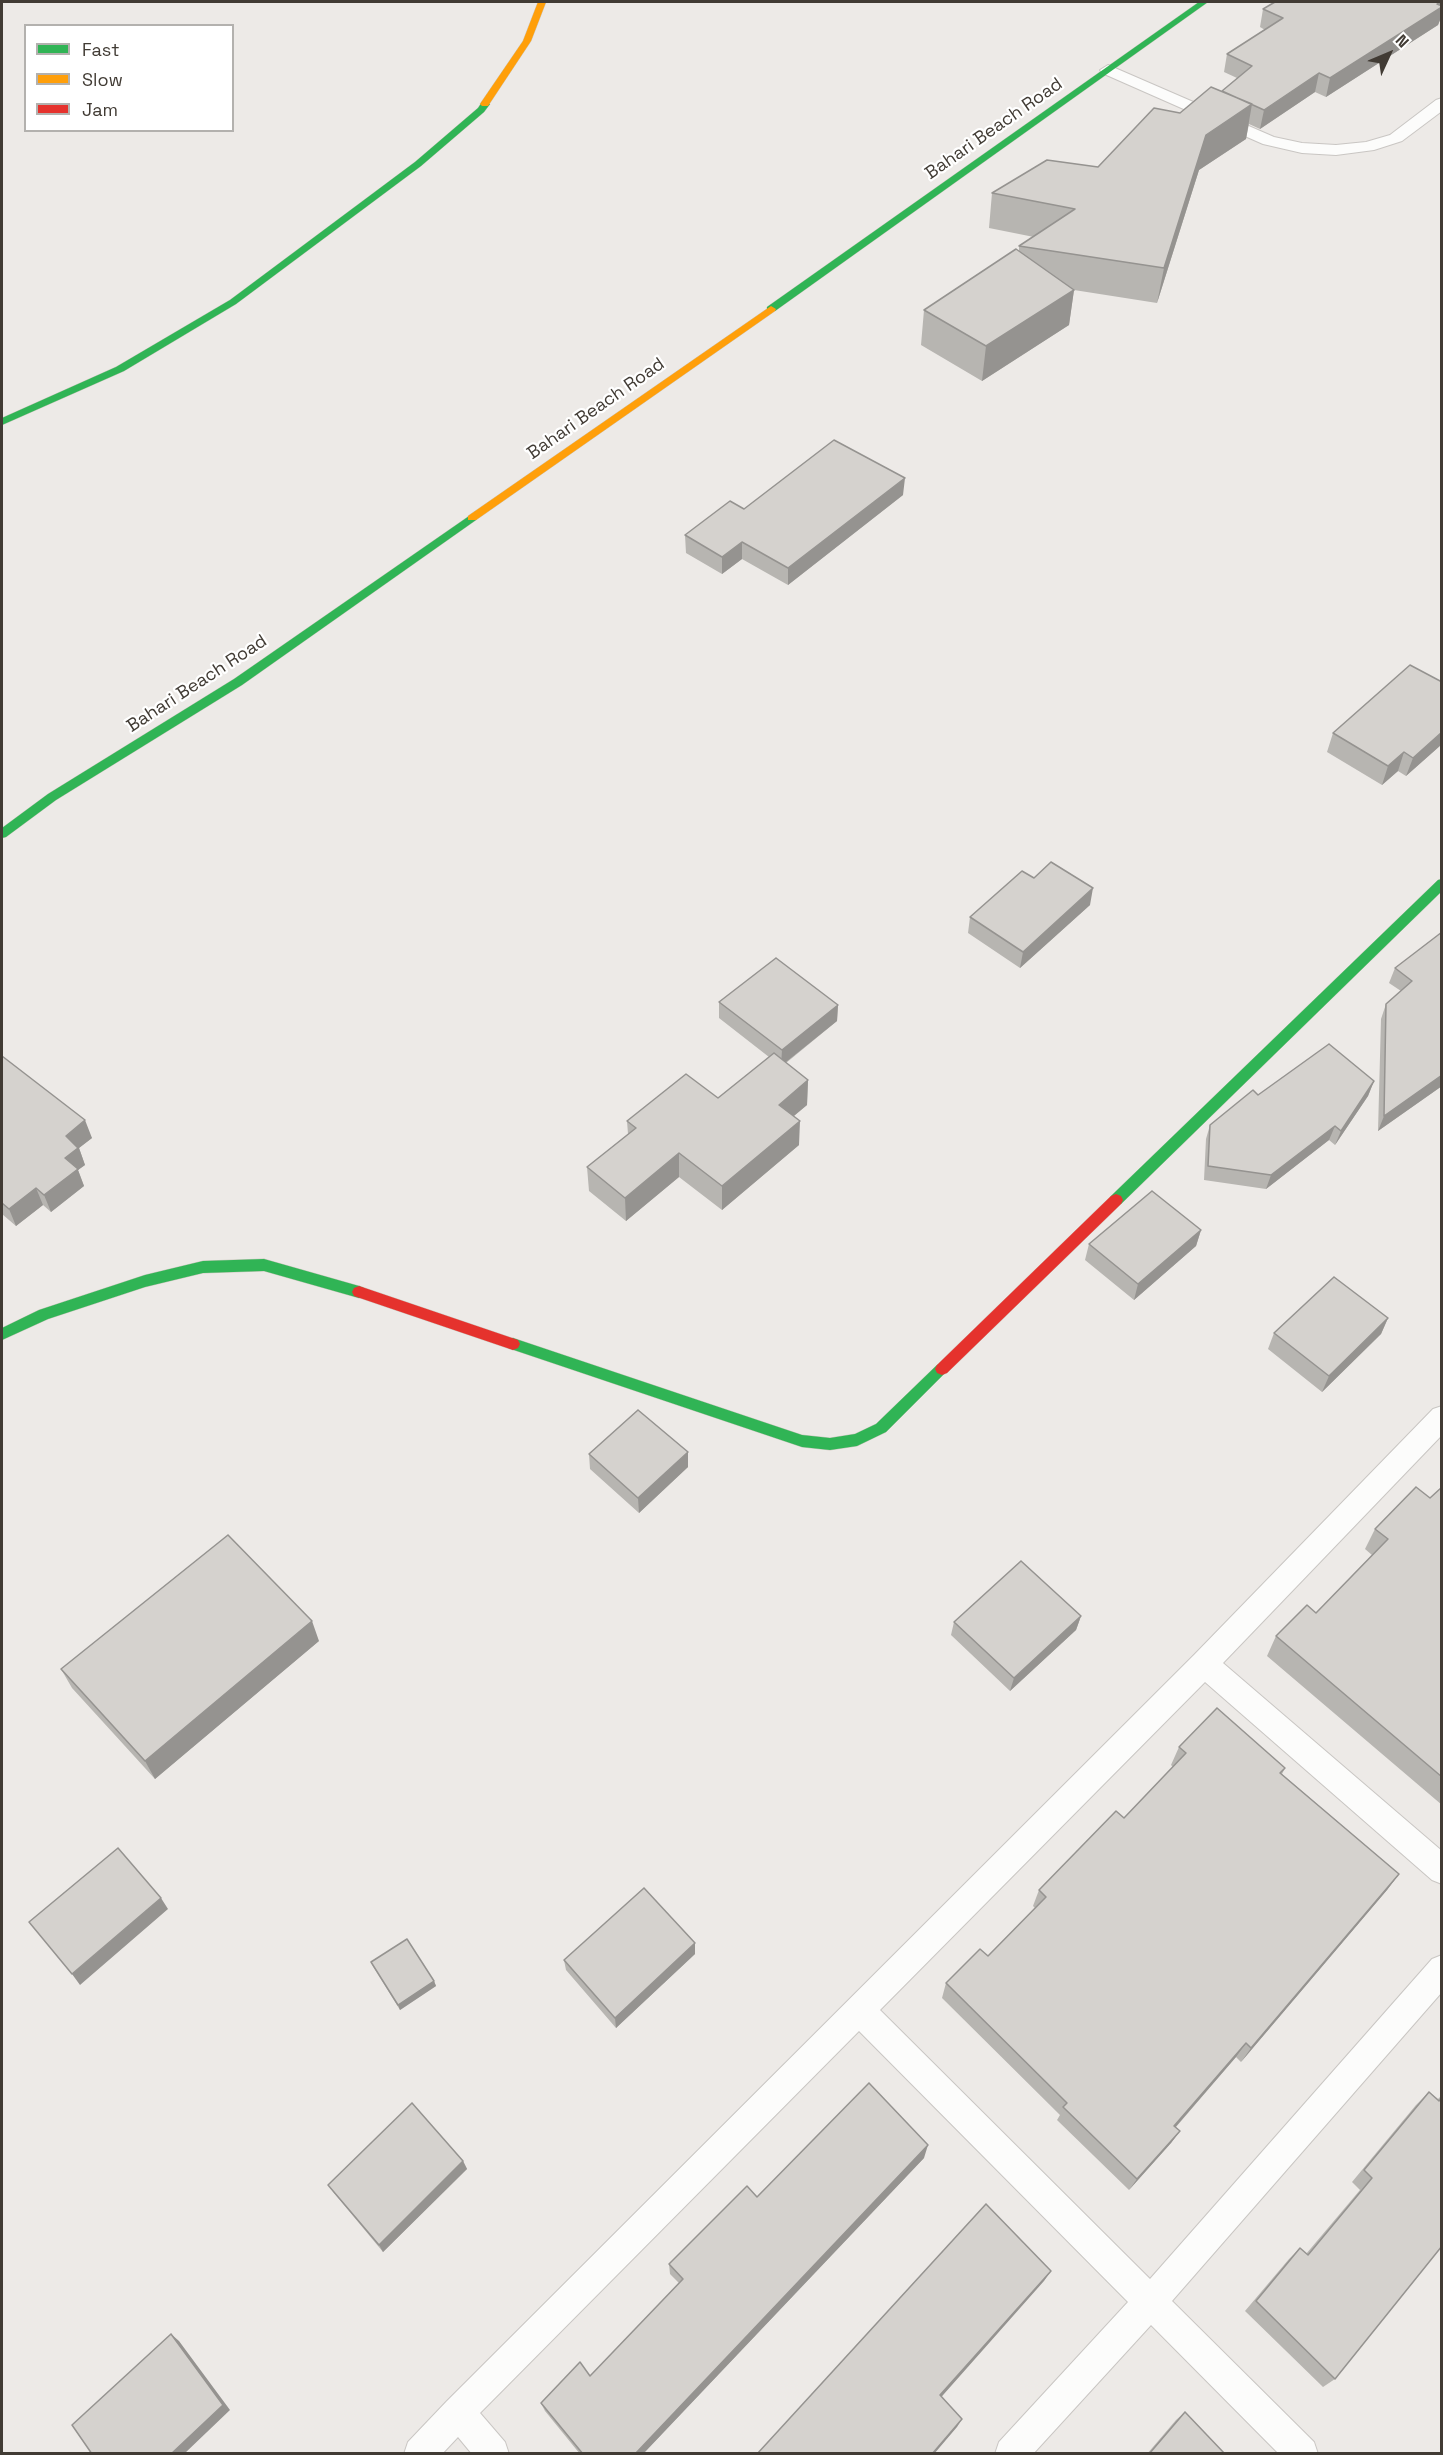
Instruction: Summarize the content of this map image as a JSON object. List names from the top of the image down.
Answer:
{
  "streets": {
    "street": ["Bahari Beach Road"]
  },
  "legend": ["Fast", "Slow", "Jam"],
  "north": "top right"
}
